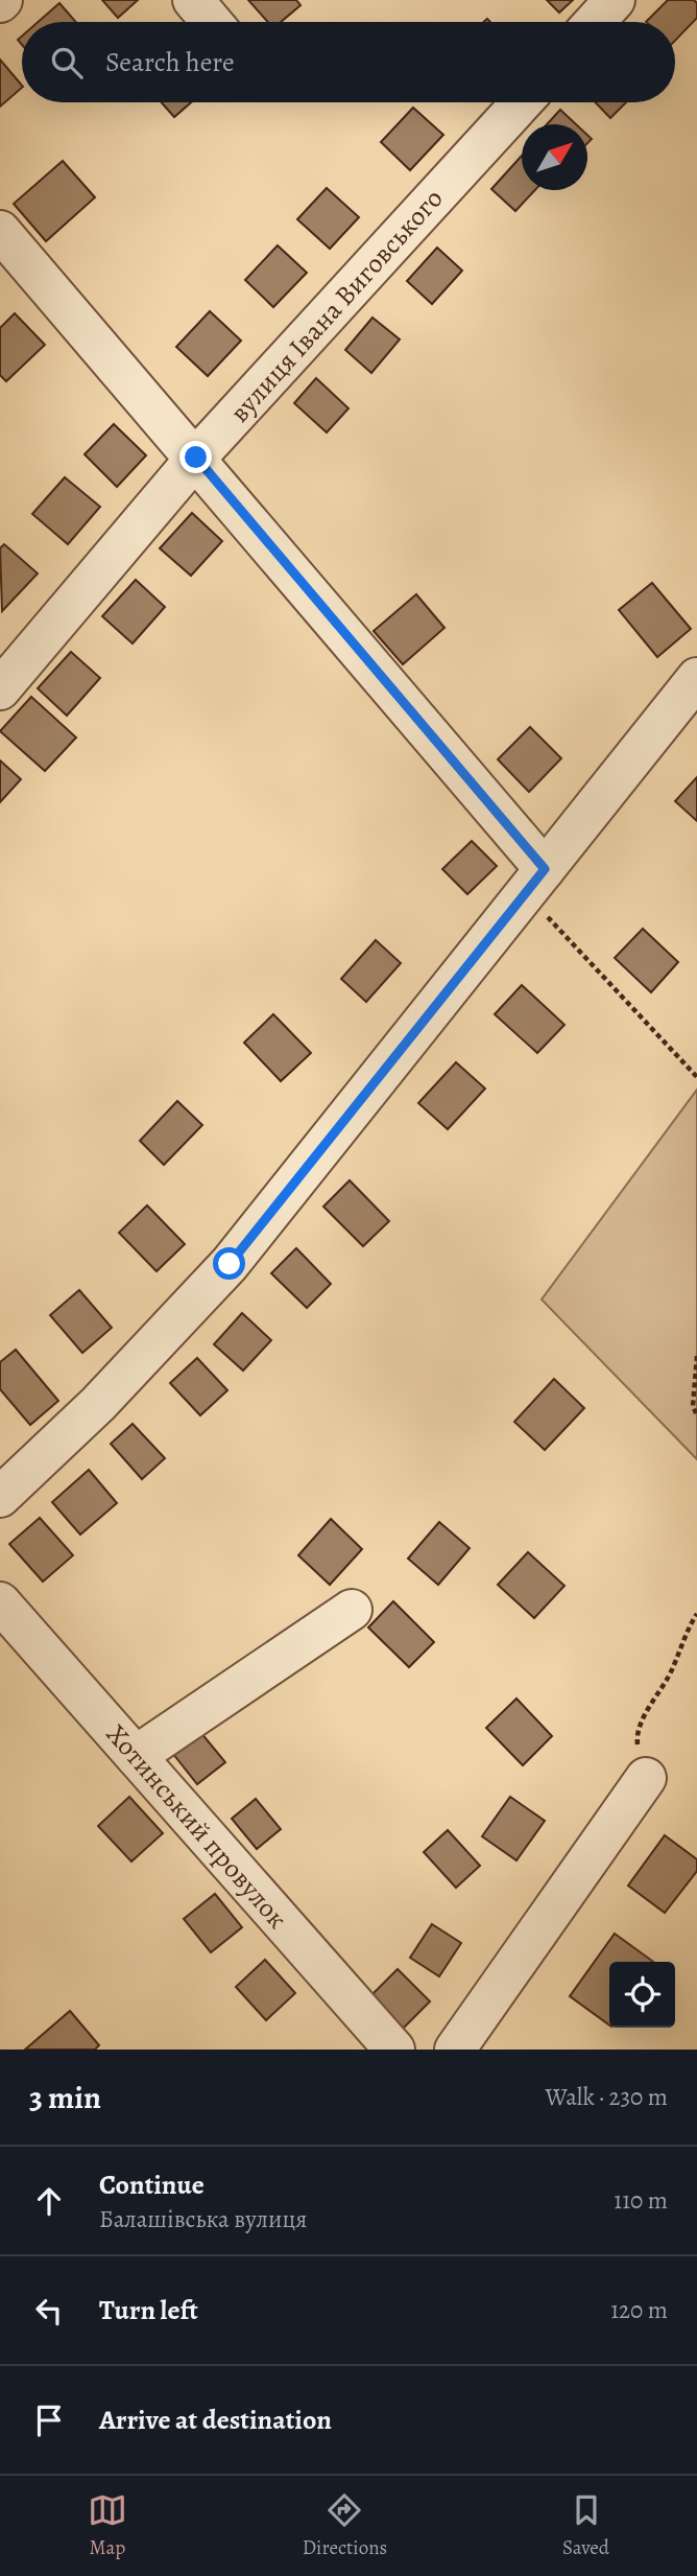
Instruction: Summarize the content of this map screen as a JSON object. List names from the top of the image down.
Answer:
{
  "streets": {
    "street": ["вулиця Івана Виговського", "Хотинський провулок"]
  },
  "north": "top right",
  "page": {
    "search": "Search here",
    "heading": ["3 min", "Walk · 230 m"],
    "list": [
      ["Continue", "Балашівська вулиця", "110 m"],
      ["Turn left", "120 m"],
      "Arrive at destination"
    ],
    "nav": ["Map", "Directions", "Saved"]
  }
}
